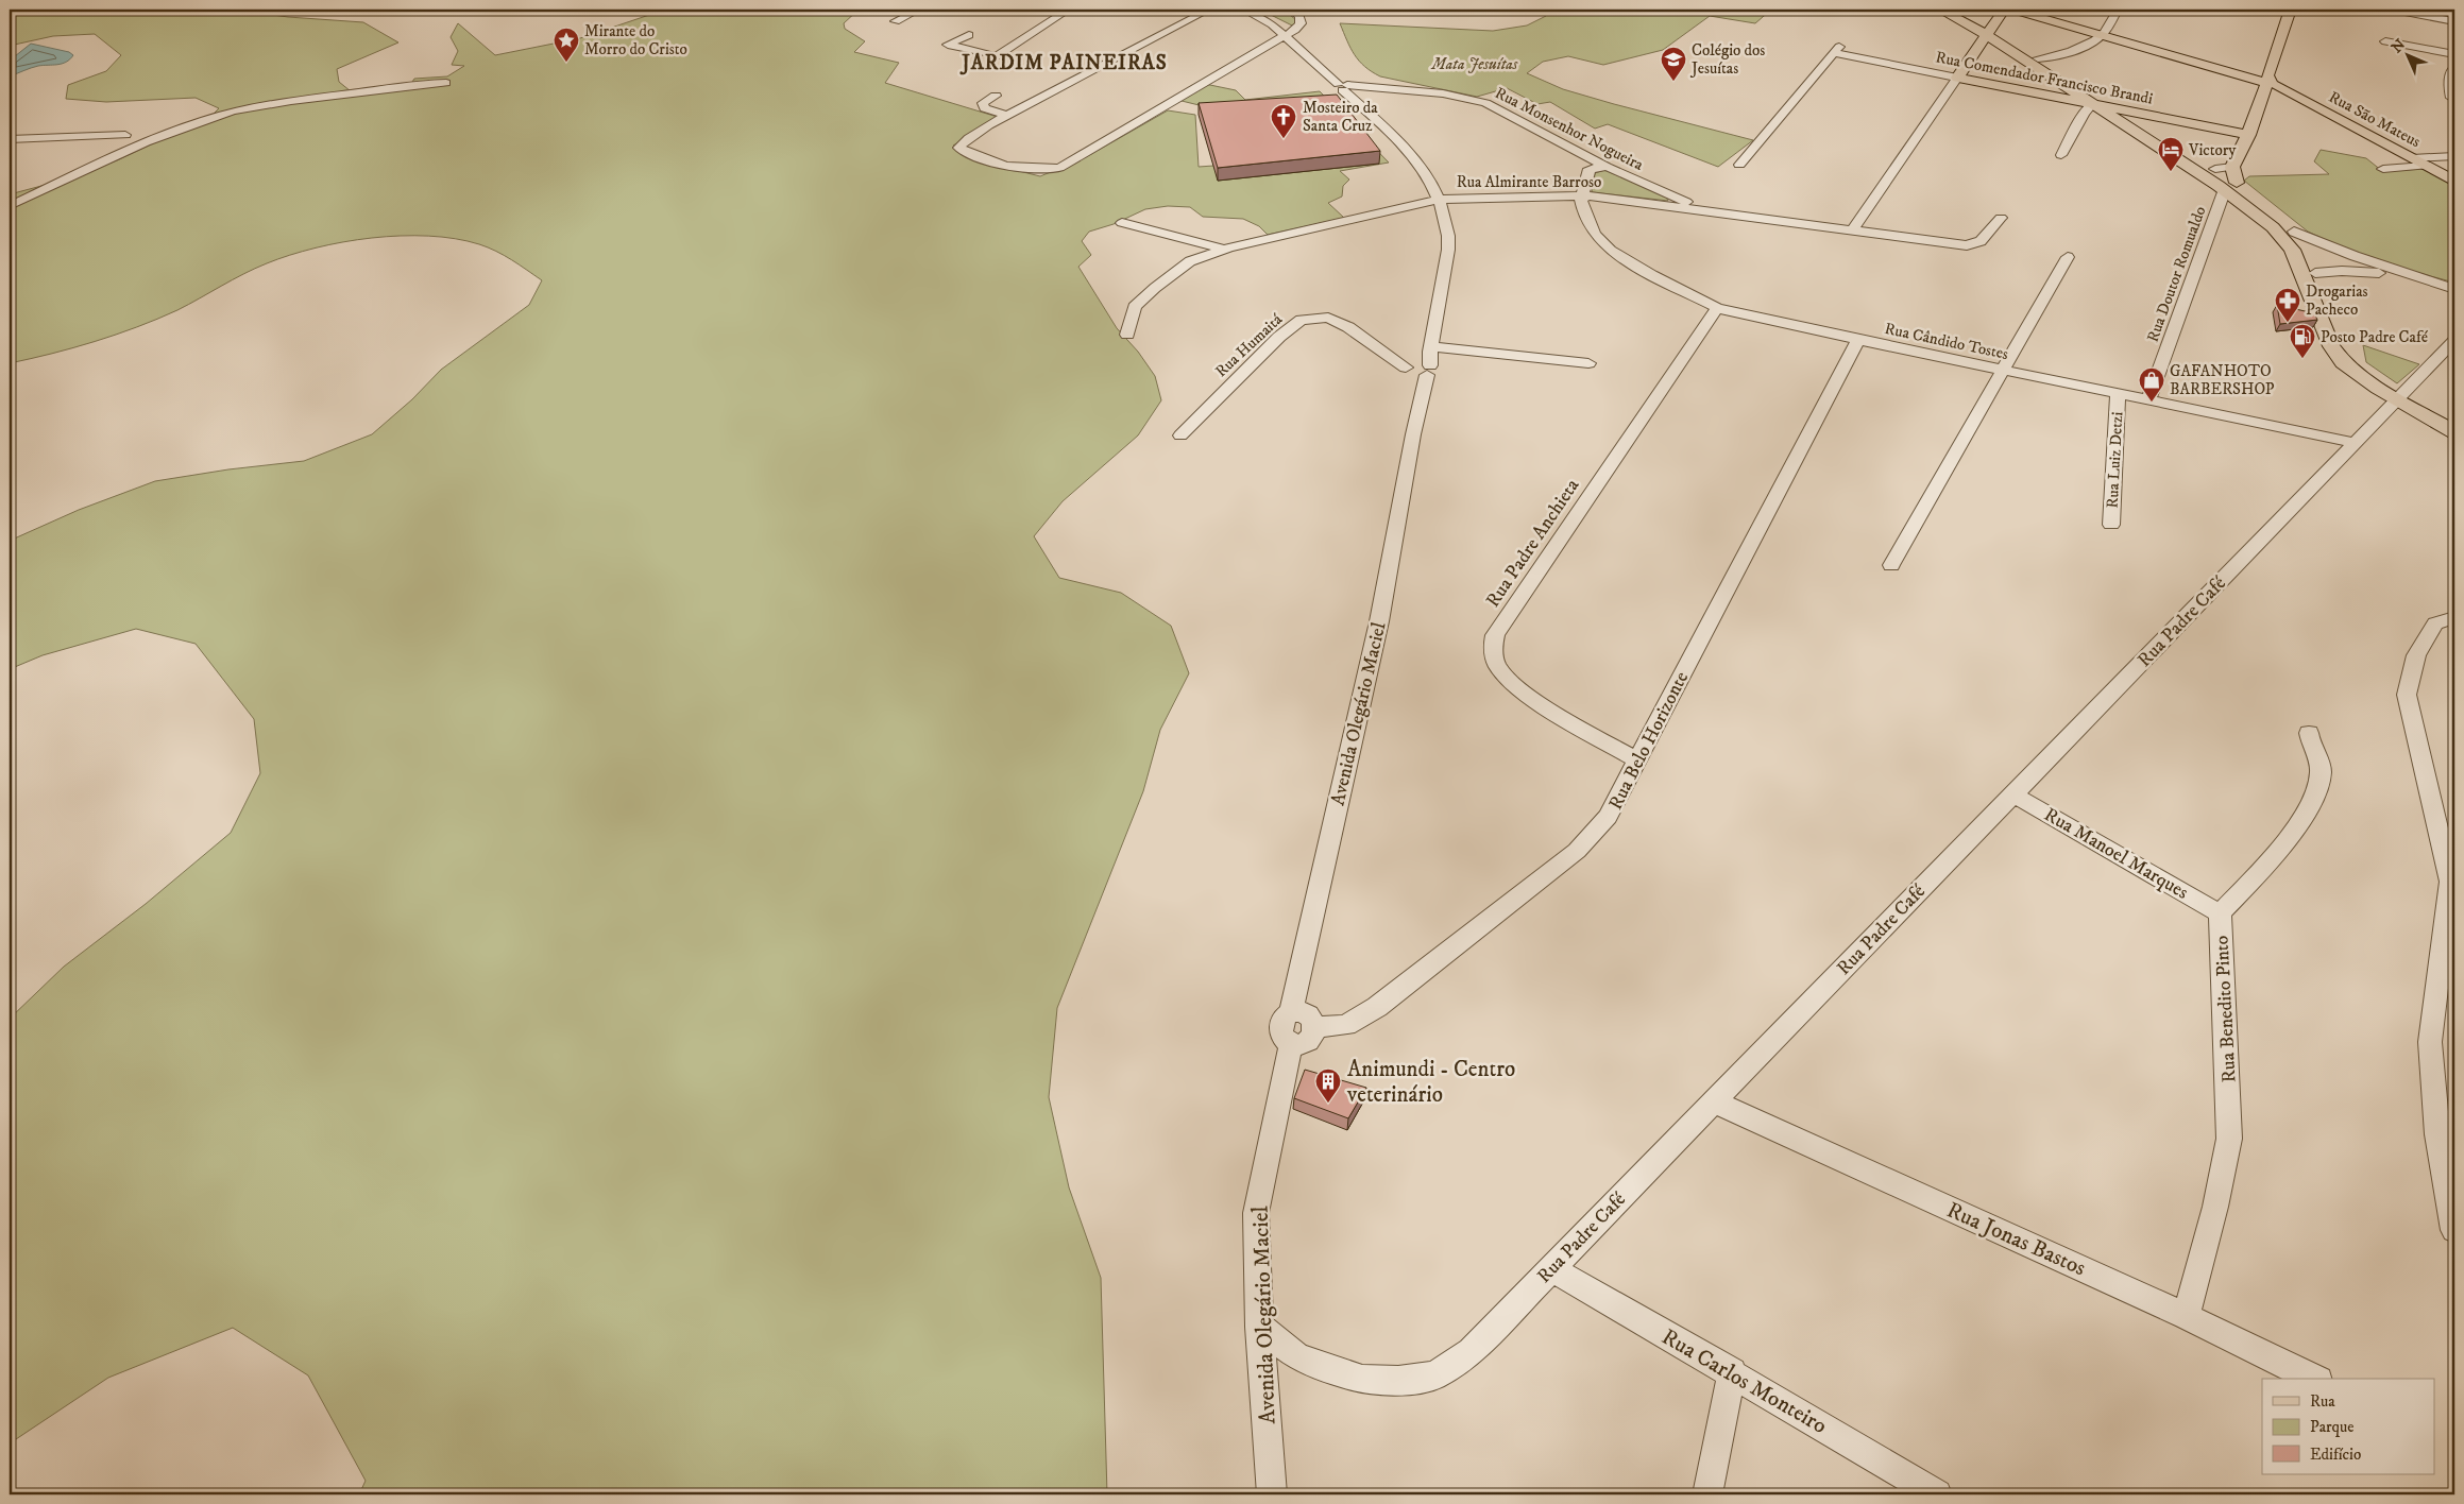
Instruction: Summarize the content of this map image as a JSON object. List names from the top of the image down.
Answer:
{
  "streets": {
    "main road": ["Rua Comendador Francisco Brandi", "Rua São Mateus", "Rua Doutor Romualdo"],
    "street": [
      "Rua Monsenhor Nogueira",
      "Rua Almirante Barroso",
      "Rua Cândido Tostes",
      "Rua Humaitá",
      "Rua Luiz Detzi",
      "Rua Padre Anchieta",
      "Rua Padre Café",
      "Avenida Olegário Maciel",
      "Rua Belo Horizonte",
      "Rua Manoel Marques",
      "Rua Benedito Pinto",
      "Rua Jonas Bastos",
      "Rua Carlos Monteiro"
    ]
  },
  "crossings": [
    ["Rua Comendador Francisco Brandi", "Rua Doutor Romualdo"],
    ["Rua São Mateus", "Rua Doutor Romualdo"],
    ["Rua Monsenhor Nogueira", "Rua Almirante Barroso"],
    ["Rua Monsenhor Nogueira", "Rua Cândido Tostes"],
    ["Rua Almirante Barroso", "Rua Cândido Tostes"],
    ["Rua Doutor Romualdo", "Rua Cândido Tostes"],
    ["Rua Cândido Tostes", "Rua Luiz Detzi"],
    ["Rua Cândido Tostes", "Rua Padre Anchieta"],
    ["Rua Cândido Tostes", "Rua Padre Café"],
    ["Rua Cândido Tostes", "Rua Belo Horizonte"],
    ["Rua Humaitá", "Avenida Olegário Maciel"],
    ["Rua Padre Anchieta", "Rua Belo Horizonte"],
    ["Rua Padre Café", "Avenida Olegário Maciel"],
    ["Rua Padre Café", "Rua Manoel Marques"],
    ["Rua Padre Café", "Rua Jonas Bastos"],
    ["Rua Padre Café", "Rua Carlos Monteiro"],
    ["Avenida Olegário Maciel", "Rua Belo Horizonte"],
    ["Rua Manoel Marques", "Rua Benedito Pinto"],
    ["Rua Benedito Pinto", "Rua Jonas Bastos"]
  ],
  "districts": ["JARDIM PAINEIRAS"],
  "parks": ["Mata Jesuítas"],
  "places": {
    "place": ["Mirante do Morro do Cristo"],
    "school or university": ["Colégio dos Jesuítas"],
    "church": ["Mosteiro da Santa Cruz"],
    "hotel": ["Victory"],
    "pharmacy": ["Drogarias Pacheco"],
    "fuel station": ["Posto Padre Café"],
    "shop": ["GAFANHOTO BARBERSHOP"],
    "building": ["Animundi - Centro veterinário"]
  },
  "legend": ["Rua", "Parque", "Edifício"],
  "north": "top left"
}
